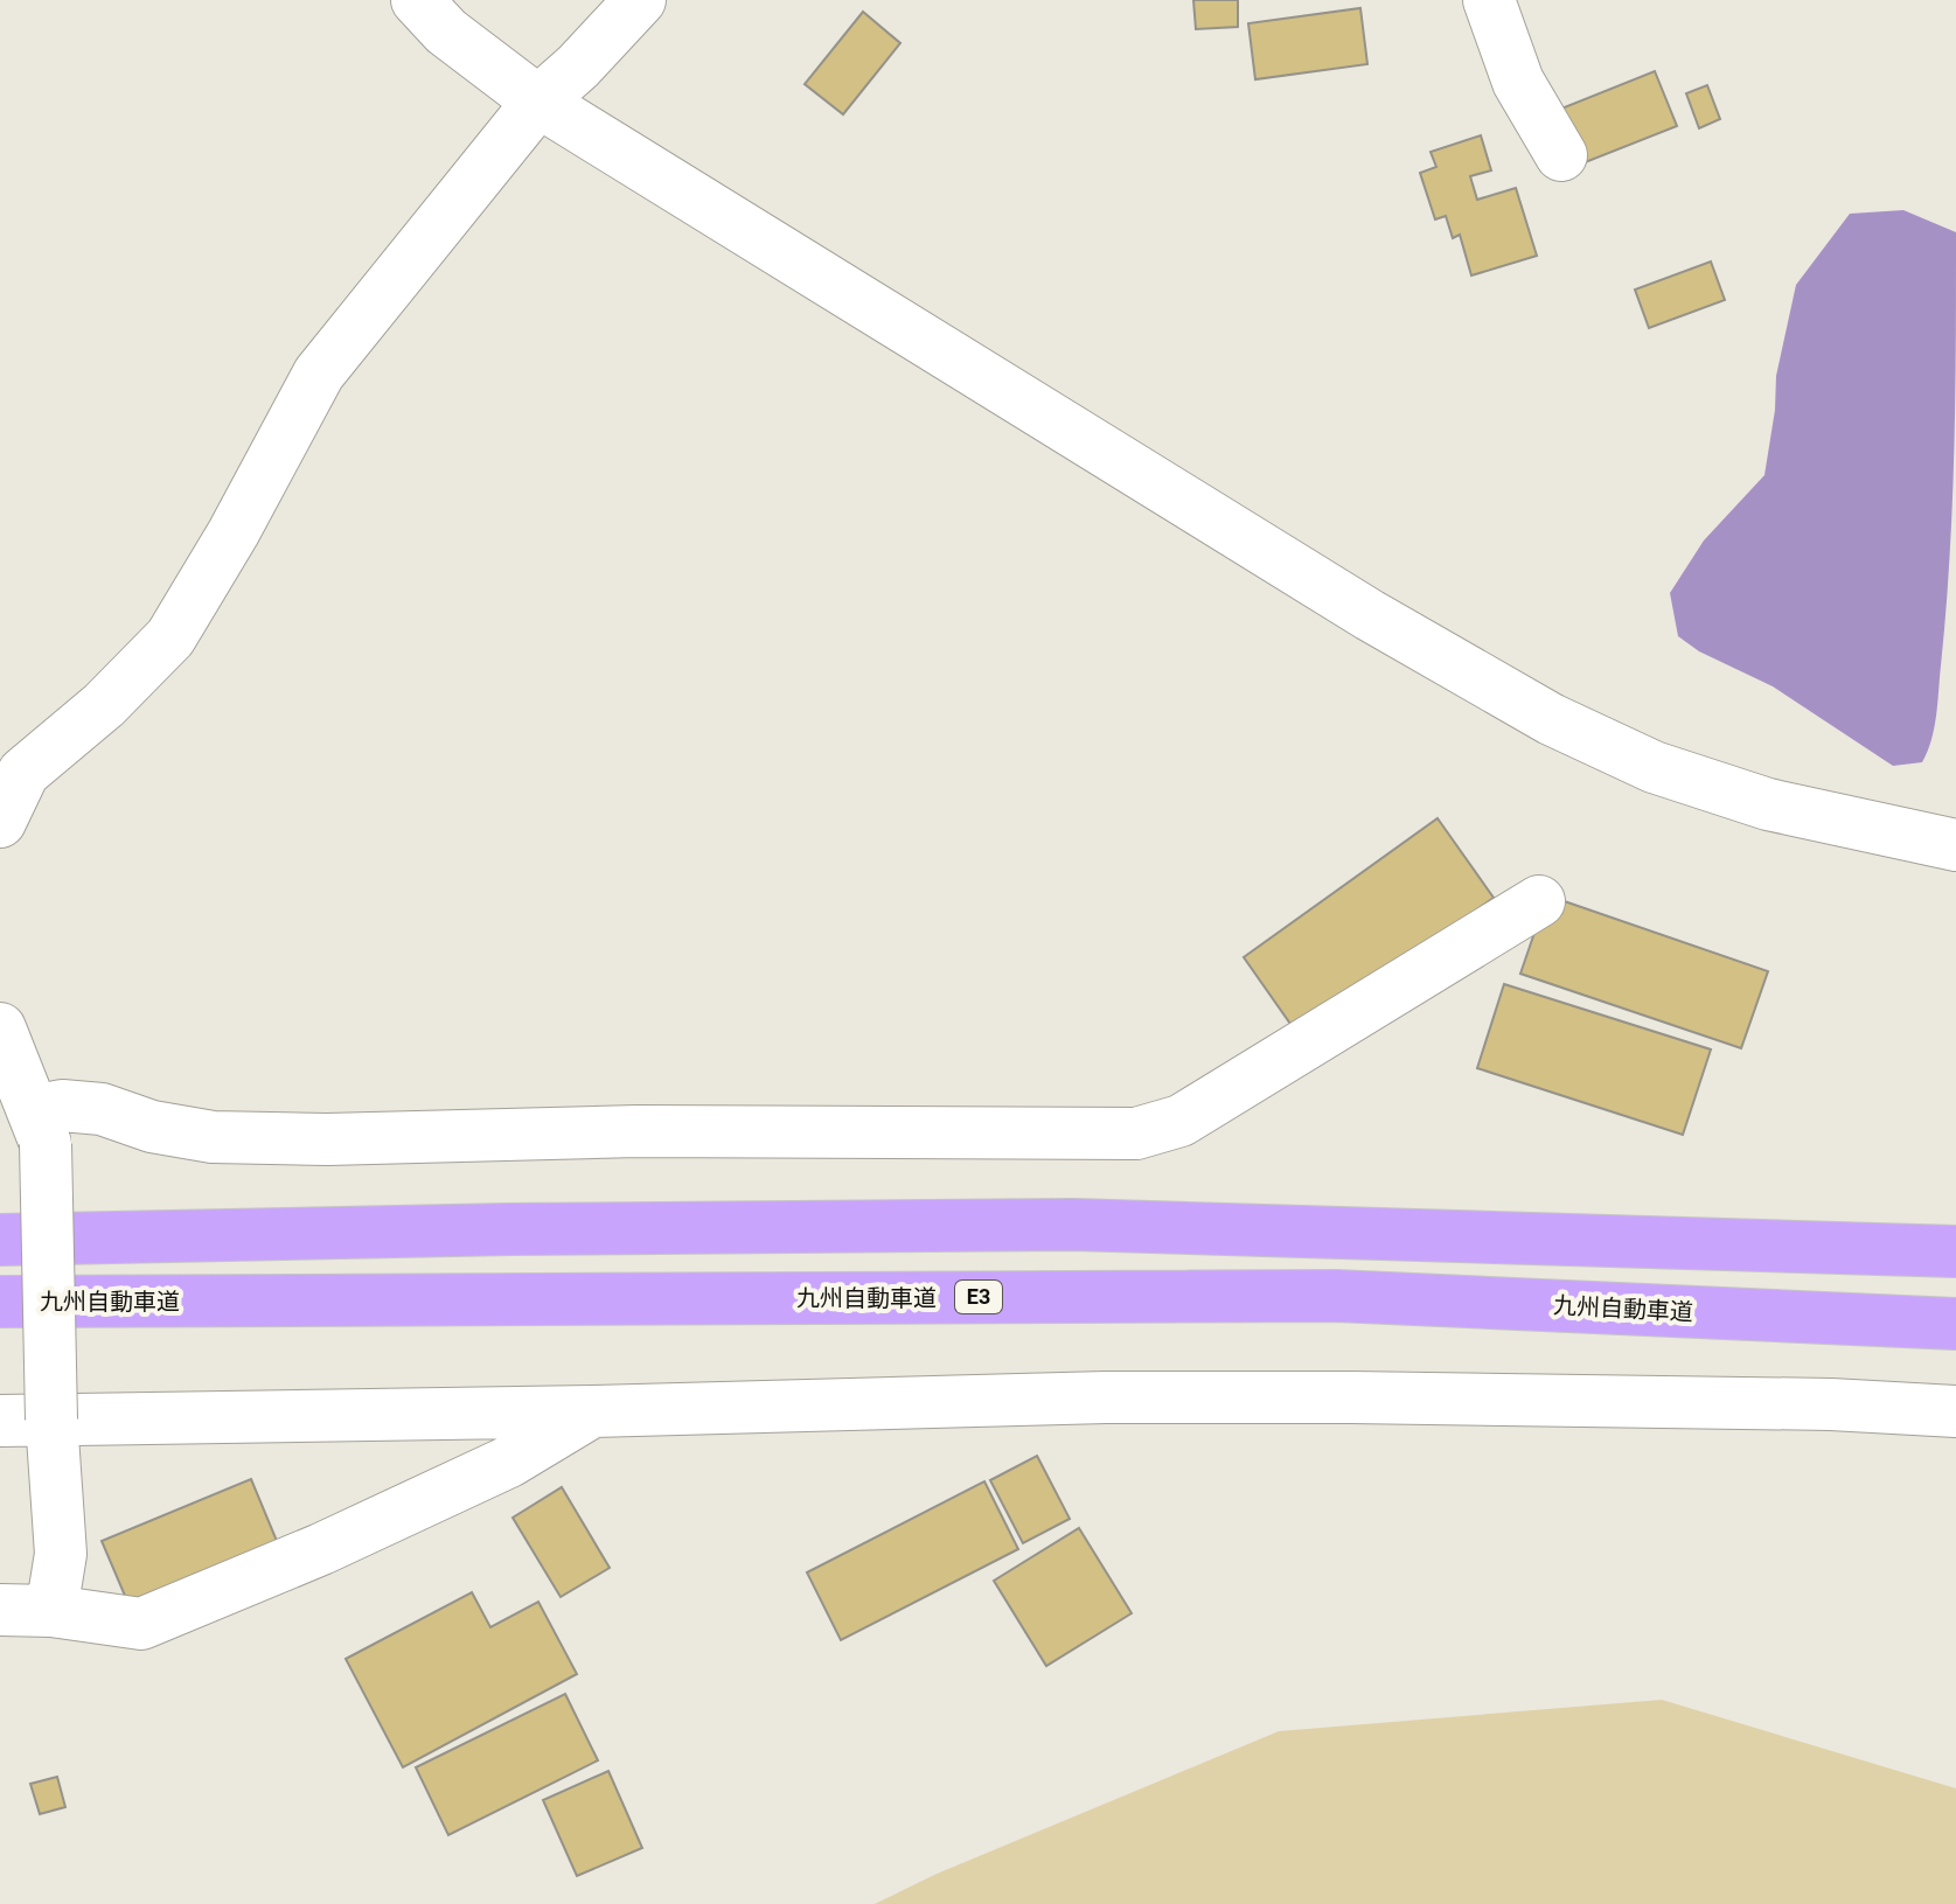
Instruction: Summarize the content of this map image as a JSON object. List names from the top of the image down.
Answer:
{
  "streets": {
    "highway": ["E3", "九州自動車道"]
  }
}
